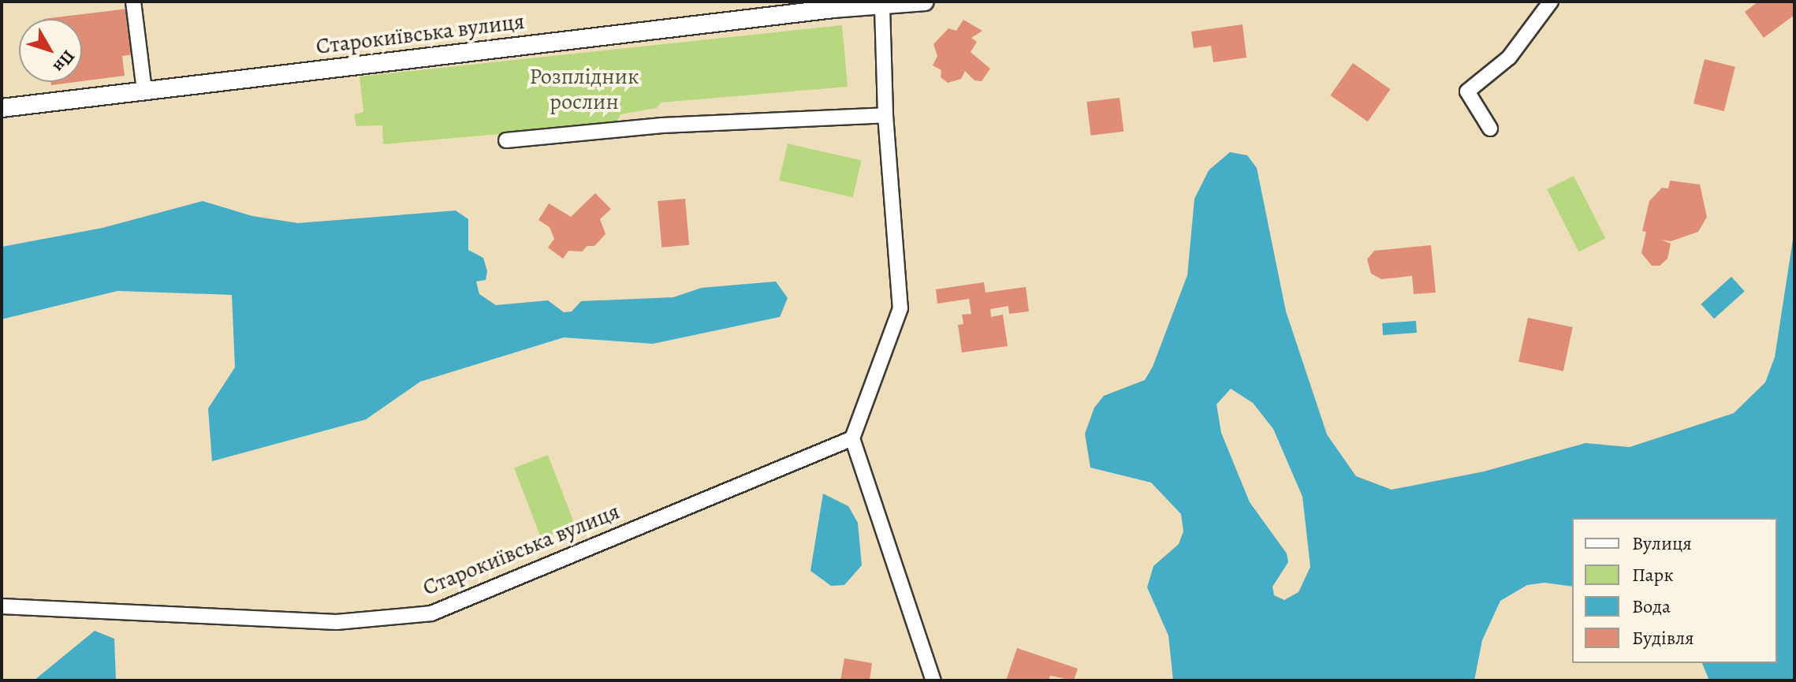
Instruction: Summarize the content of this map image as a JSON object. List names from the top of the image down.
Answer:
{
  "streets": {
    "street": ["Старокиївська вулиця"]
  },
  "parks": ["Розплідник рослин"],
  "legend": [
    "Вулиця",
    "Парк",
    "Вода",
    "Будівля"
  ],
  "north": "bottom right"
}
